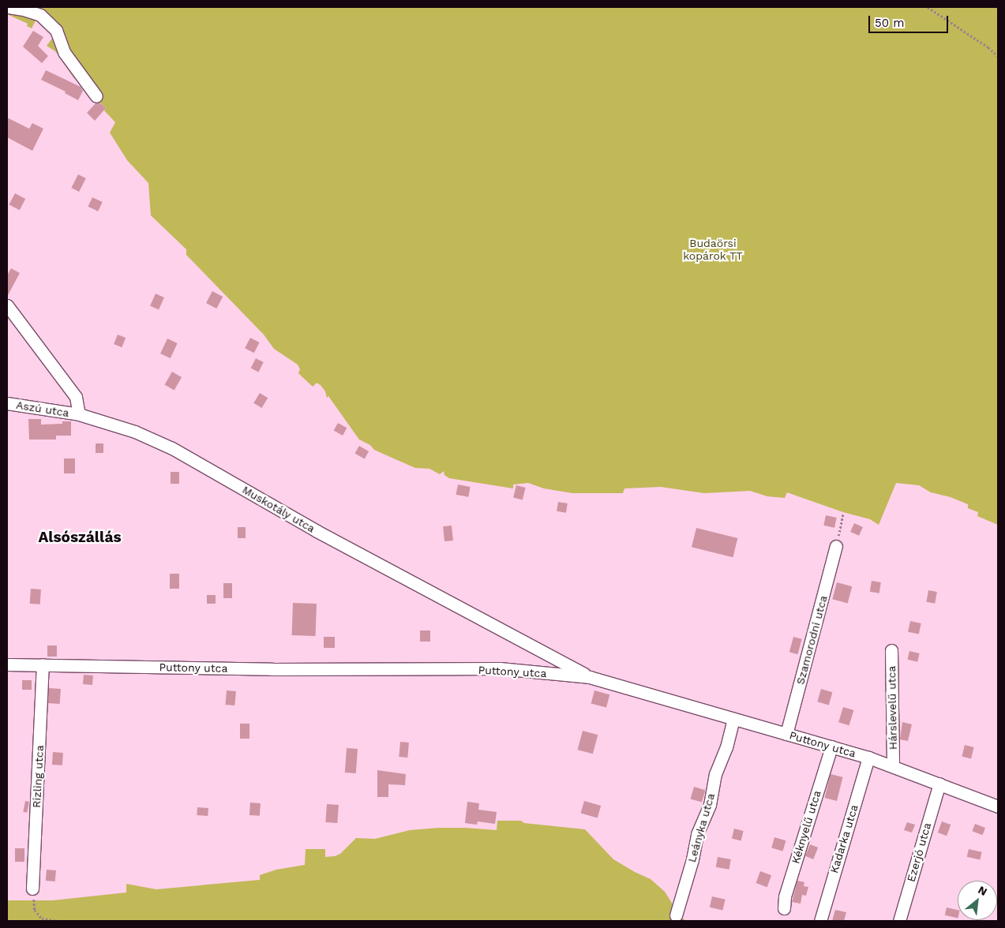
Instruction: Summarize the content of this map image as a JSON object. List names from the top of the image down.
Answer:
{
  "streets": {
    "street": [
      "Aszú utca",
      "Muskotály utca",
      "Szamorodni utca",
      "Puttony utca",
      "Hárslevelű utca",
      "Rizling utca",
      "Kéknyelű utca",
      "Leányka utca",
      "Kadarka utca",
      "Ezerjó utca"
    ]
  },
  "crossings": [
    ["Aszú utca", "Muskotály utca"],
    ["Muskotály utca", "Puttony utca"],
    ["Szamorodni utca", "Puttony utca"],
    ["Puttony utca", "Hárslevelű utca"],
    ["Puttony utca", "Rizling utca"],
    ["Puttony utca", "Kéknyelű utca"],
    ["Puttony utca", "Leányka utca"],
    ["Puttony utca", "Kadarka utca"],
    ["Puttony utca", "Ezerjó utca"]
  ],
  "districts": ["Alsószállás"],
  "parks": ["Budaörsi kopárok TT"],
  "scale_bar": "50 m",
  "north": "top right"
}
